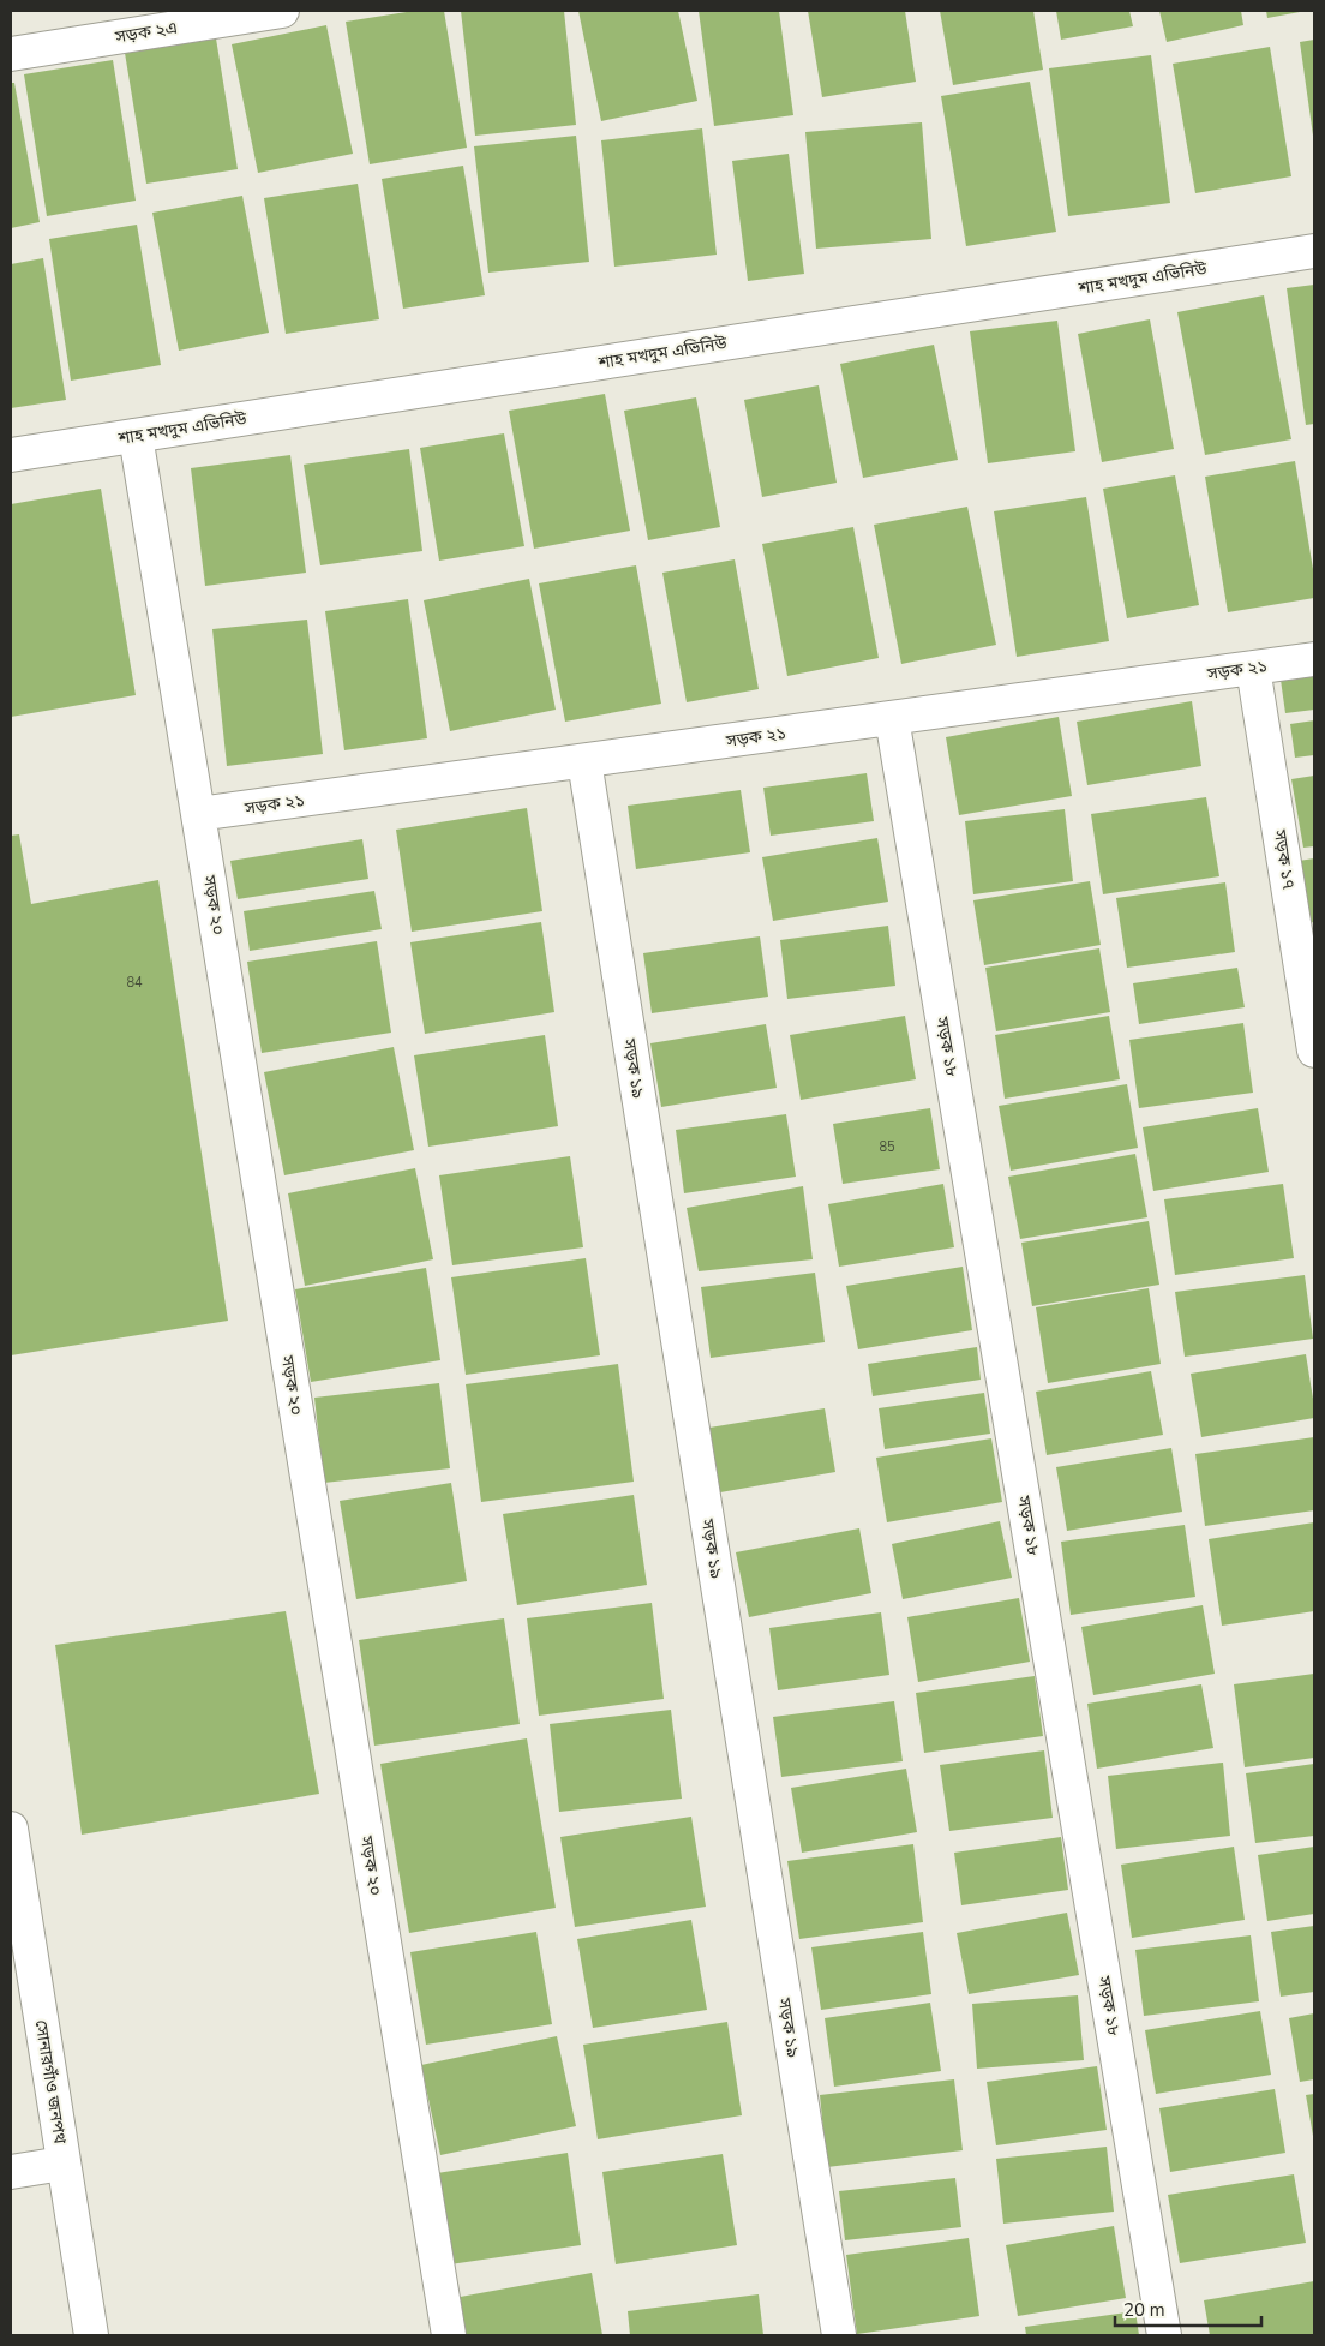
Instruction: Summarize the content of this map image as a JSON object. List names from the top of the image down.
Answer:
{
  "streets": {
    "street": [
      "সড়ক ২এ",
      "শাহ মখদুম এভিনিউ",
      "সড়ক ২১",
      "সড়ক ১৭",
      "সড়ক ২০",
      "সড়ক ১৮",
      "সড়ক ১৯",
      "সোনারগাঁও জনপথ"
    ]
  },
  "crossings": [
    ["শাহ মখদুম এভিনিউ", "সড়ক ২০"],
    ["সড়ক ২১", "সড়ক ১৭"],
    ["সড়ক ২১", "সড়ক ২০"],
    ["সড়ক ২১", "সড়ক ১৮"],
    ["সড়ক ২১", "সড়ক ১৯"]
  ],
  "house_numbers": ["84", "85"],
  "scale_bar": "20 m"
}
